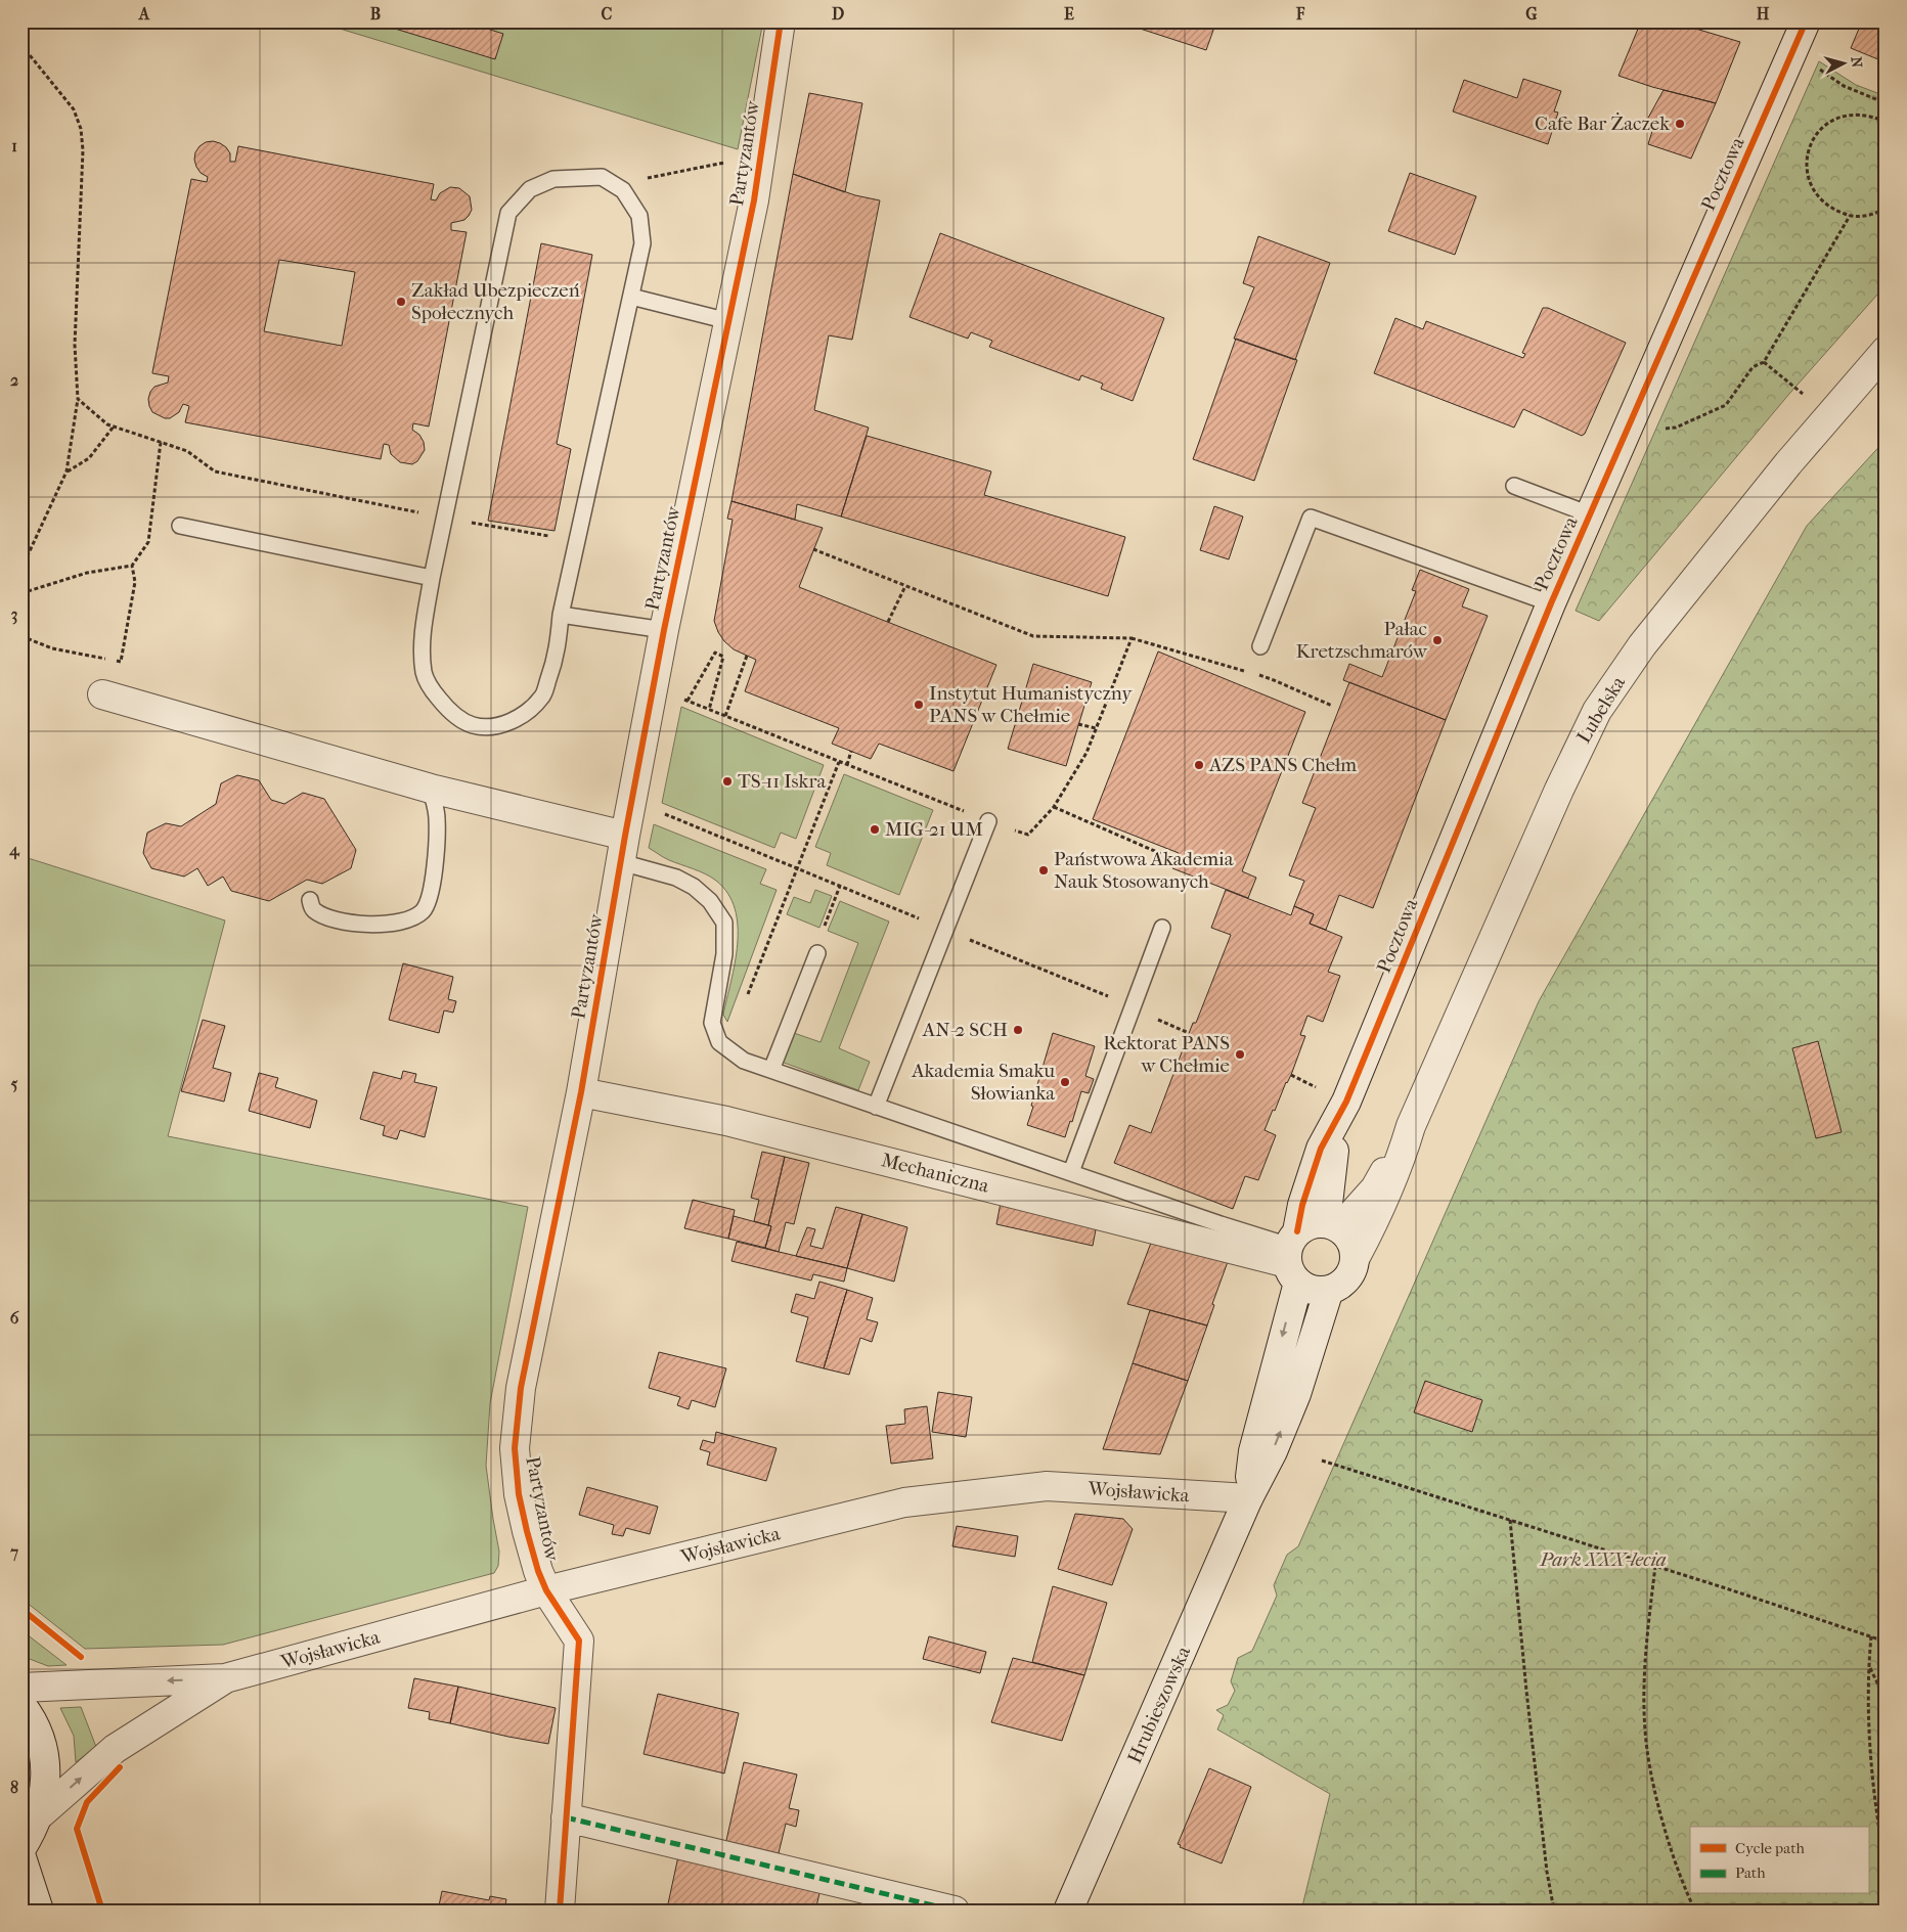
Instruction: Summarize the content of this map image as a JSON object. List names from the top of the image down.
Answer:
{
  "streets": {
    "street": [
      "Partyzantów",
      "Pocztowa",
      "Lubelska",
      "Mechaniczna",
      "Wojsławicka",
      "Hrubieszowska"
    ]
  },
  "crossings": [
    ["Partyzantów", "Mechaniczna"],
    ["Partyzantów", "Wojsławicka"],
    ["Wojsławicka", "Hrubieszowska"]
  ],
  "parks": ["Park XXX-lecia"],
  "places": [
    "Cafe Bar Żaczek",
    "Zakład Ubezpieczeń Społecznych",
    "Pałac Kretzschmarów",
    "Instytut Humanistyczny PANS w Chełmie",
    "AZS PANS Chełm",
    "TS-11 Iskra",
    "MIG-21 UM",
    "Państwowa Akademia Nauk Stosowanych",
    "AN-2 SCH",
    "Rektorat PANS w Chełmie",
    "Akademia Smaku Słowianka"
  ],
  "legend": ["Cycle path", "Path"],
  "north": "right",
  "grid": {
    "columns": [
      "A",
      "B",
      "C",
      "D",
      "E",
      "F",
      "G",
      "H"
    ],
    "rows": [
      "1",
      "2",
      "3",
      "4",
      "5",
      "6",
      "7",
      "8"
    ]
  }
}
